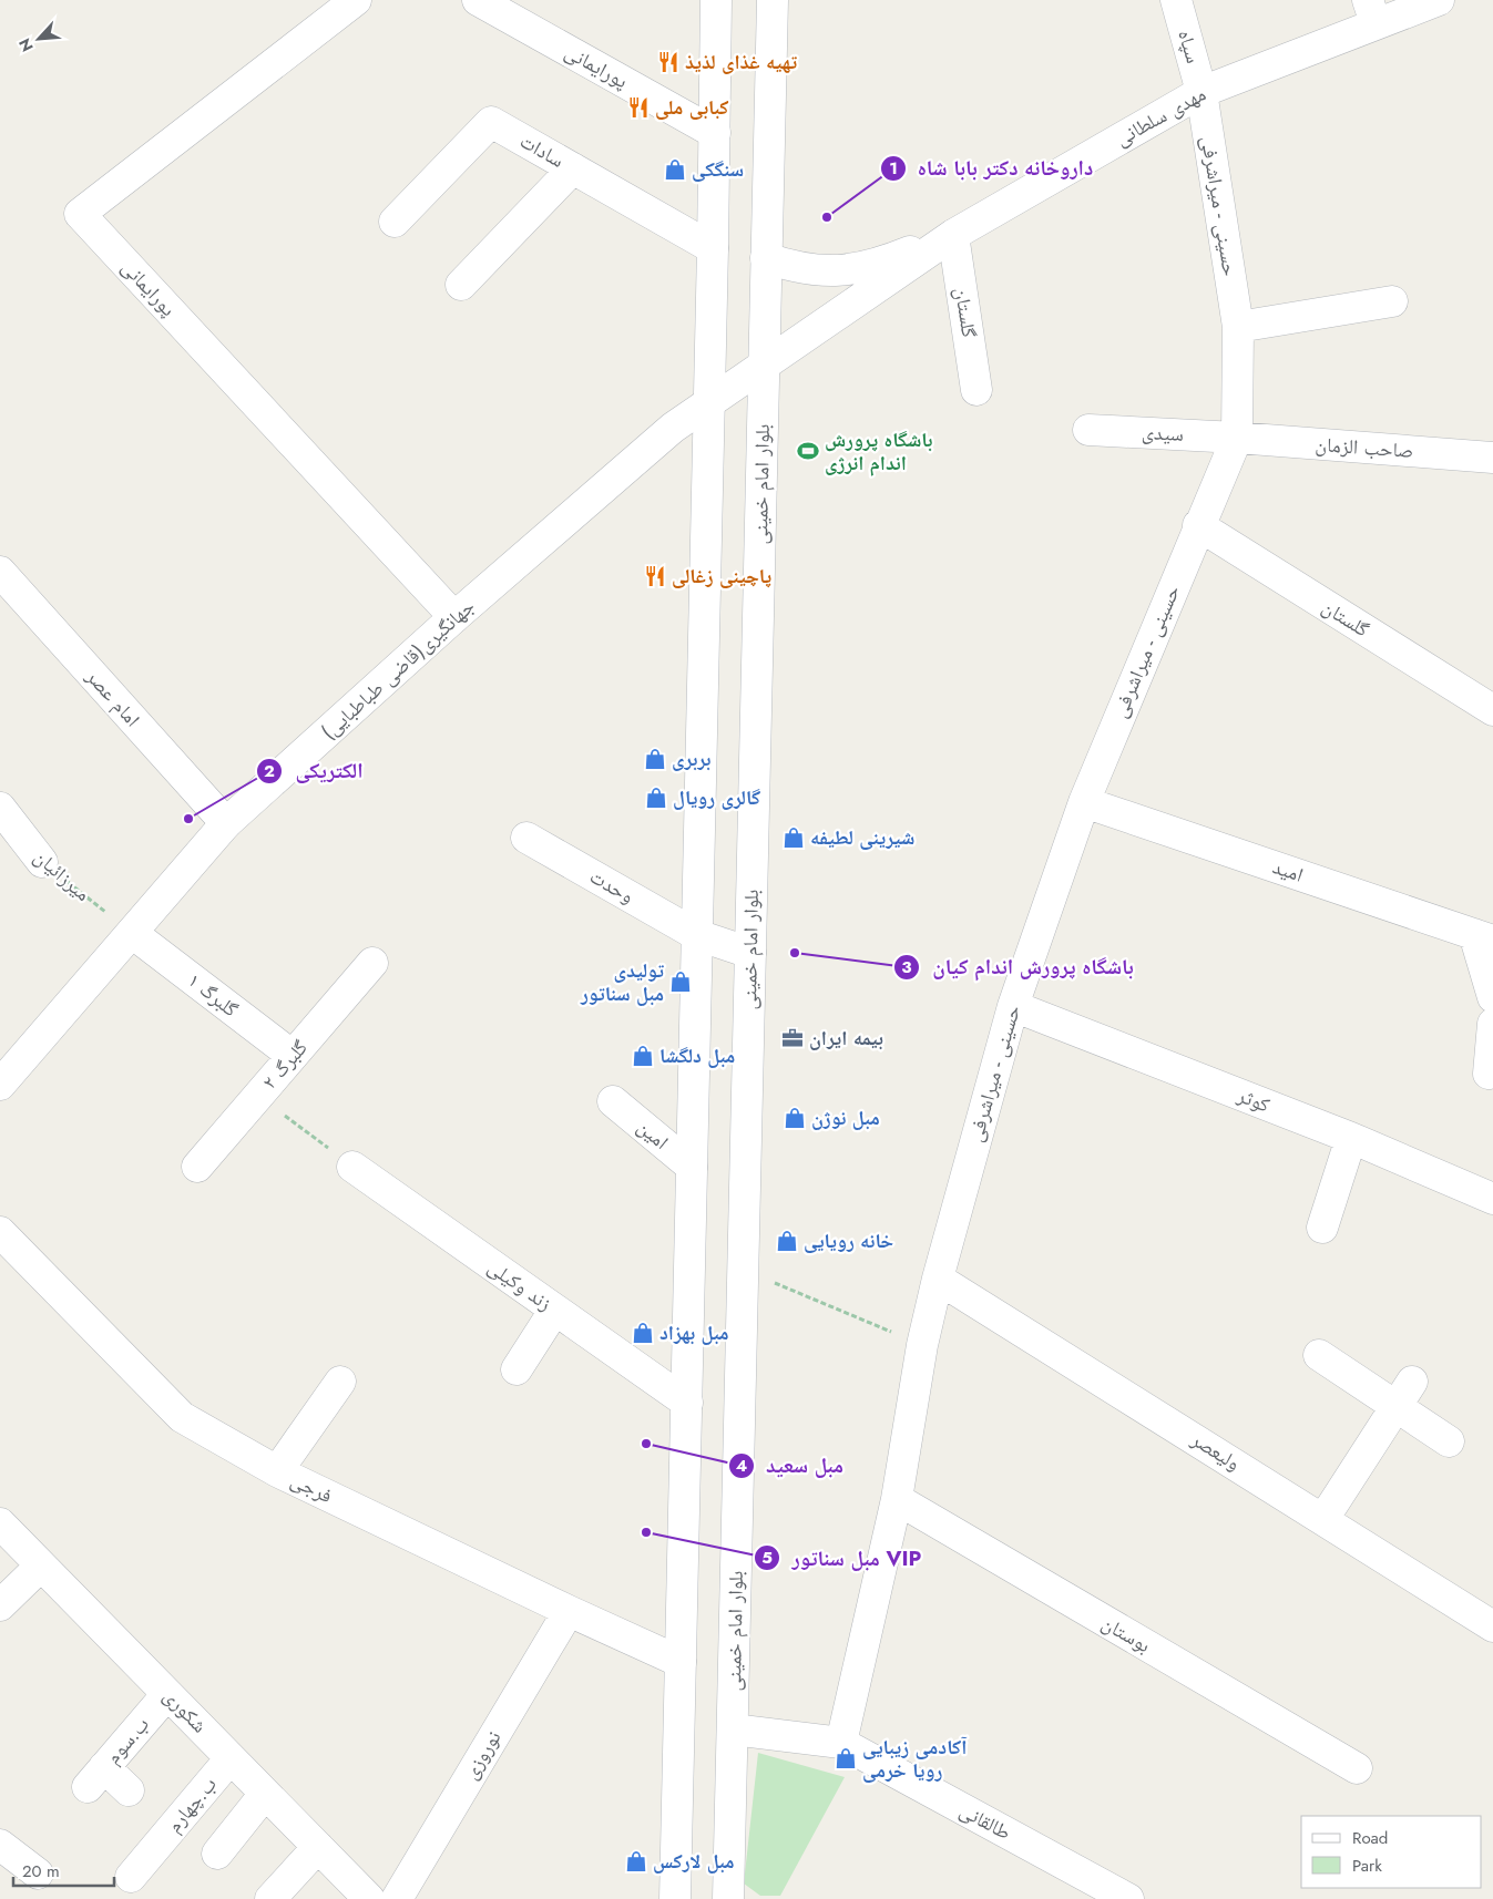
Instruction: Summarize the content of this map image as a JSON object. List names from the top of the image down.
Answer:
{
  "streets": {
    "street": [
      "سپاه",
      "پورایمانی",
      "مهدی سلطانی",
      "سادات",
      "حسینی - میراشرفی",
      "گلستان",
      "سیدی",
      "صاحب الزمان",
      "بلوار امام خمینی",
      "جهانگیری(قاضی طباطبایی)",
      "امام عصر",
      "امید",
      "میرزائیان",
      "وحدت",
      "گلبرگ ۱",
      "گلبرگ ۲",
      "کوثر",
      "امین",
      "زند وکیلی",
      "ولیعصر",
      "فرجی",
      "بوستان",
      "شکوری",
      "ب.سوم",
      "نوروزی",
      "ب.چهارم",
      "طالقانی"
    ]
  },
  "crossings": [
    ["سپاه", "مهدی سلطانی"],
    ["سپاه", "حسینی - میراشرفی"],
    ["پورایمانی", "جهانگیری(قاضی طباطبایی)"],
    ["مهدی سلطانی", "حسینی - میراشرفی"],
    ["مهدی سلطانی", "گلستان"],
    ["مهدی سلطانی", "بلوار امام خمینی"],
    ["مهدی سلطانی", "جهانگیری(قاضی طباطبایی)"],
    ["حسینی - میراشرفی", "گلستان"],
    ["حسینی - میراشرفی", "سیدی"],
    ["حسینی - میراشرفی", "صاحب الزمان"],
    ["حسینی - میراشرفی", "امید"],
    ["حسینی - میراشرفی", "کوثر"],
    ["حسینی - میراشرفی", "ولیعصر"],
    ["حسینی - میراشرفی", "بوستان"],
    ["حسینی - میراشرفی", "طالقانی"],
    ["سیدی", "صاحب الزمان"],
    ["بلوار امام خمینی", "جهانگیری(قاضی طباطبایی)"],
    ["بلوار امام خمینی", "وحدت"],
    ["جهانگیری(قاضی طباطبایی)", "امام عصر"],
    ["جهانگیری(قاضی طباطبایی)", "میرزائیان"],
    ["جهانگیری(قاضی طباطبایی)", "گلبرگ ۱"],
    ["میرزائیان", "گلبرگ ۱"],
    ["گلبرگ ۱", "گلبرگ ۲"],
    ["فرجی", "نوروزی"],
    ["شکوری", "ب.سوم"],
    ["شکوری", "ب.چهارم"]
  ],
  "places": {
    "restaurant": ["تهیه غذای لذیذ", "کبابی ملی", "پاچینی زغالی"],
    "shop": [
      "سنگکی",
      "بربری",
      "گالری رویال",
      "شیرینی لطیفه",
      "تولیدی مبل سناتور",
      "مبل دلگشا",
      "مبل نوژن",
      "خانه رویایی",
      "مبل بهزاد",
      "آکادمی زیبایی رویا خرمی",
      "مبل لارکس"
    ],
    "other": [
      "داروخانه دکتر بابا شاه",
      "الکتریکی",
      "باشگاه پرورش اندام کیان",
      "مبل سعید",
      "مبل سناتور VIP"
    ],
    "sports": ["باشگاه پرورش اندام انرژی"],
    "office": ["بیمه ایران"]
  },
  "legend": ["Road", "Park"],
  "scale_bar": "20 m",
  "north": "bottom left"
}
